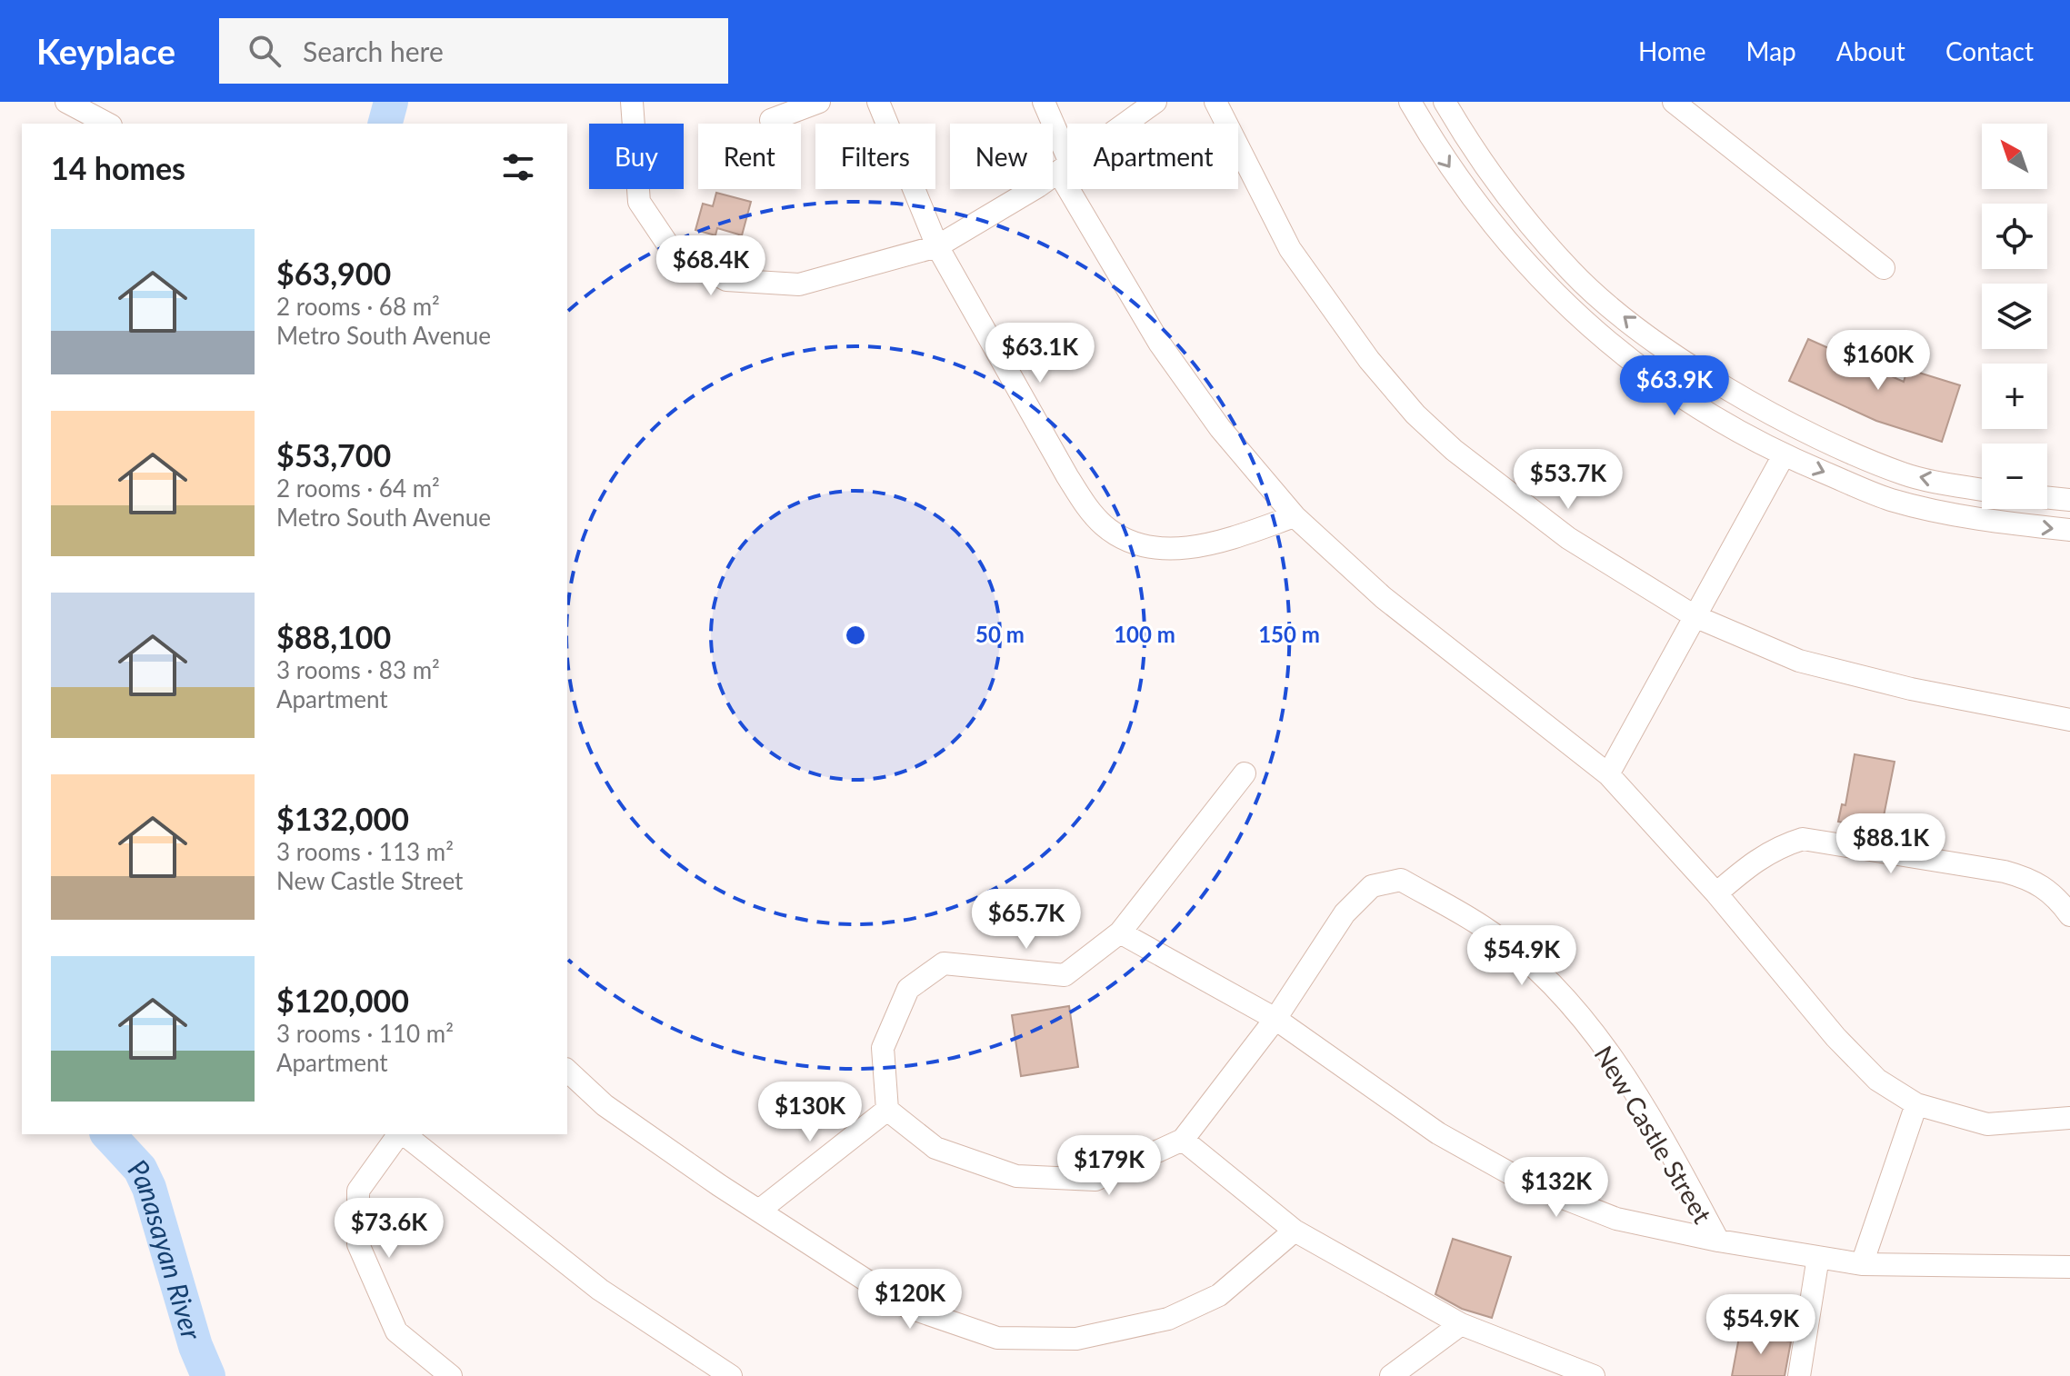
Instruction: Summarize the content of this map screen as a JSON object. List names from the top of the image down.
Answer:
{
  "streets": {
    "street": ["New Castle Street"]
  },
  "water": ["Panasayan River"],
  "north": "top left",
  "page": {
    "header": "Keyplace",
    "search": "Search here",
    "nav": [
      "Home",
      "Map",
      "About",
      "Contact"
    ],
    "map_buttons": ["+", "−"],
    "chip": [
      "Buy",
      "Rent",
      "Filters",
      "New",
      "Apartment"
    ],
    "heading": "14 homes",
    "list": [
      {
        "name": "$63,900",
        "note": "2 rooms · 68 m² · Metro South Avenue"
      },
      {
        "name": "$53,700",
        "note": "2 rooms · 64 m² · Metro South Avenue"
      },
      {
        "name": "$88,100",
        "note": "3 rooms · 83 m² · Apartment"
      },
      {
        "name": "$132,000",
        "note": "3 rooms · 113 m² · New Castle Street"
      },
      {
        "name": "$120,000",
        "note": "3 rooms · 110 m² · Apartment"
      }
    ],
    "price": [
      "$68.4K",
      "$63.1K",
      "$160K",
      "$63.9K",
      "$53.7K",
      "$88.1K",
      "$65.7K",
      "$54.9K",
      "$130K",
      "$179K",
      "$132K",
      "$73.6K",
      "$120K",
      "$54.9K"
    ]
  },
  "rings": ["50 m", "100 m", "150 m"]
}
